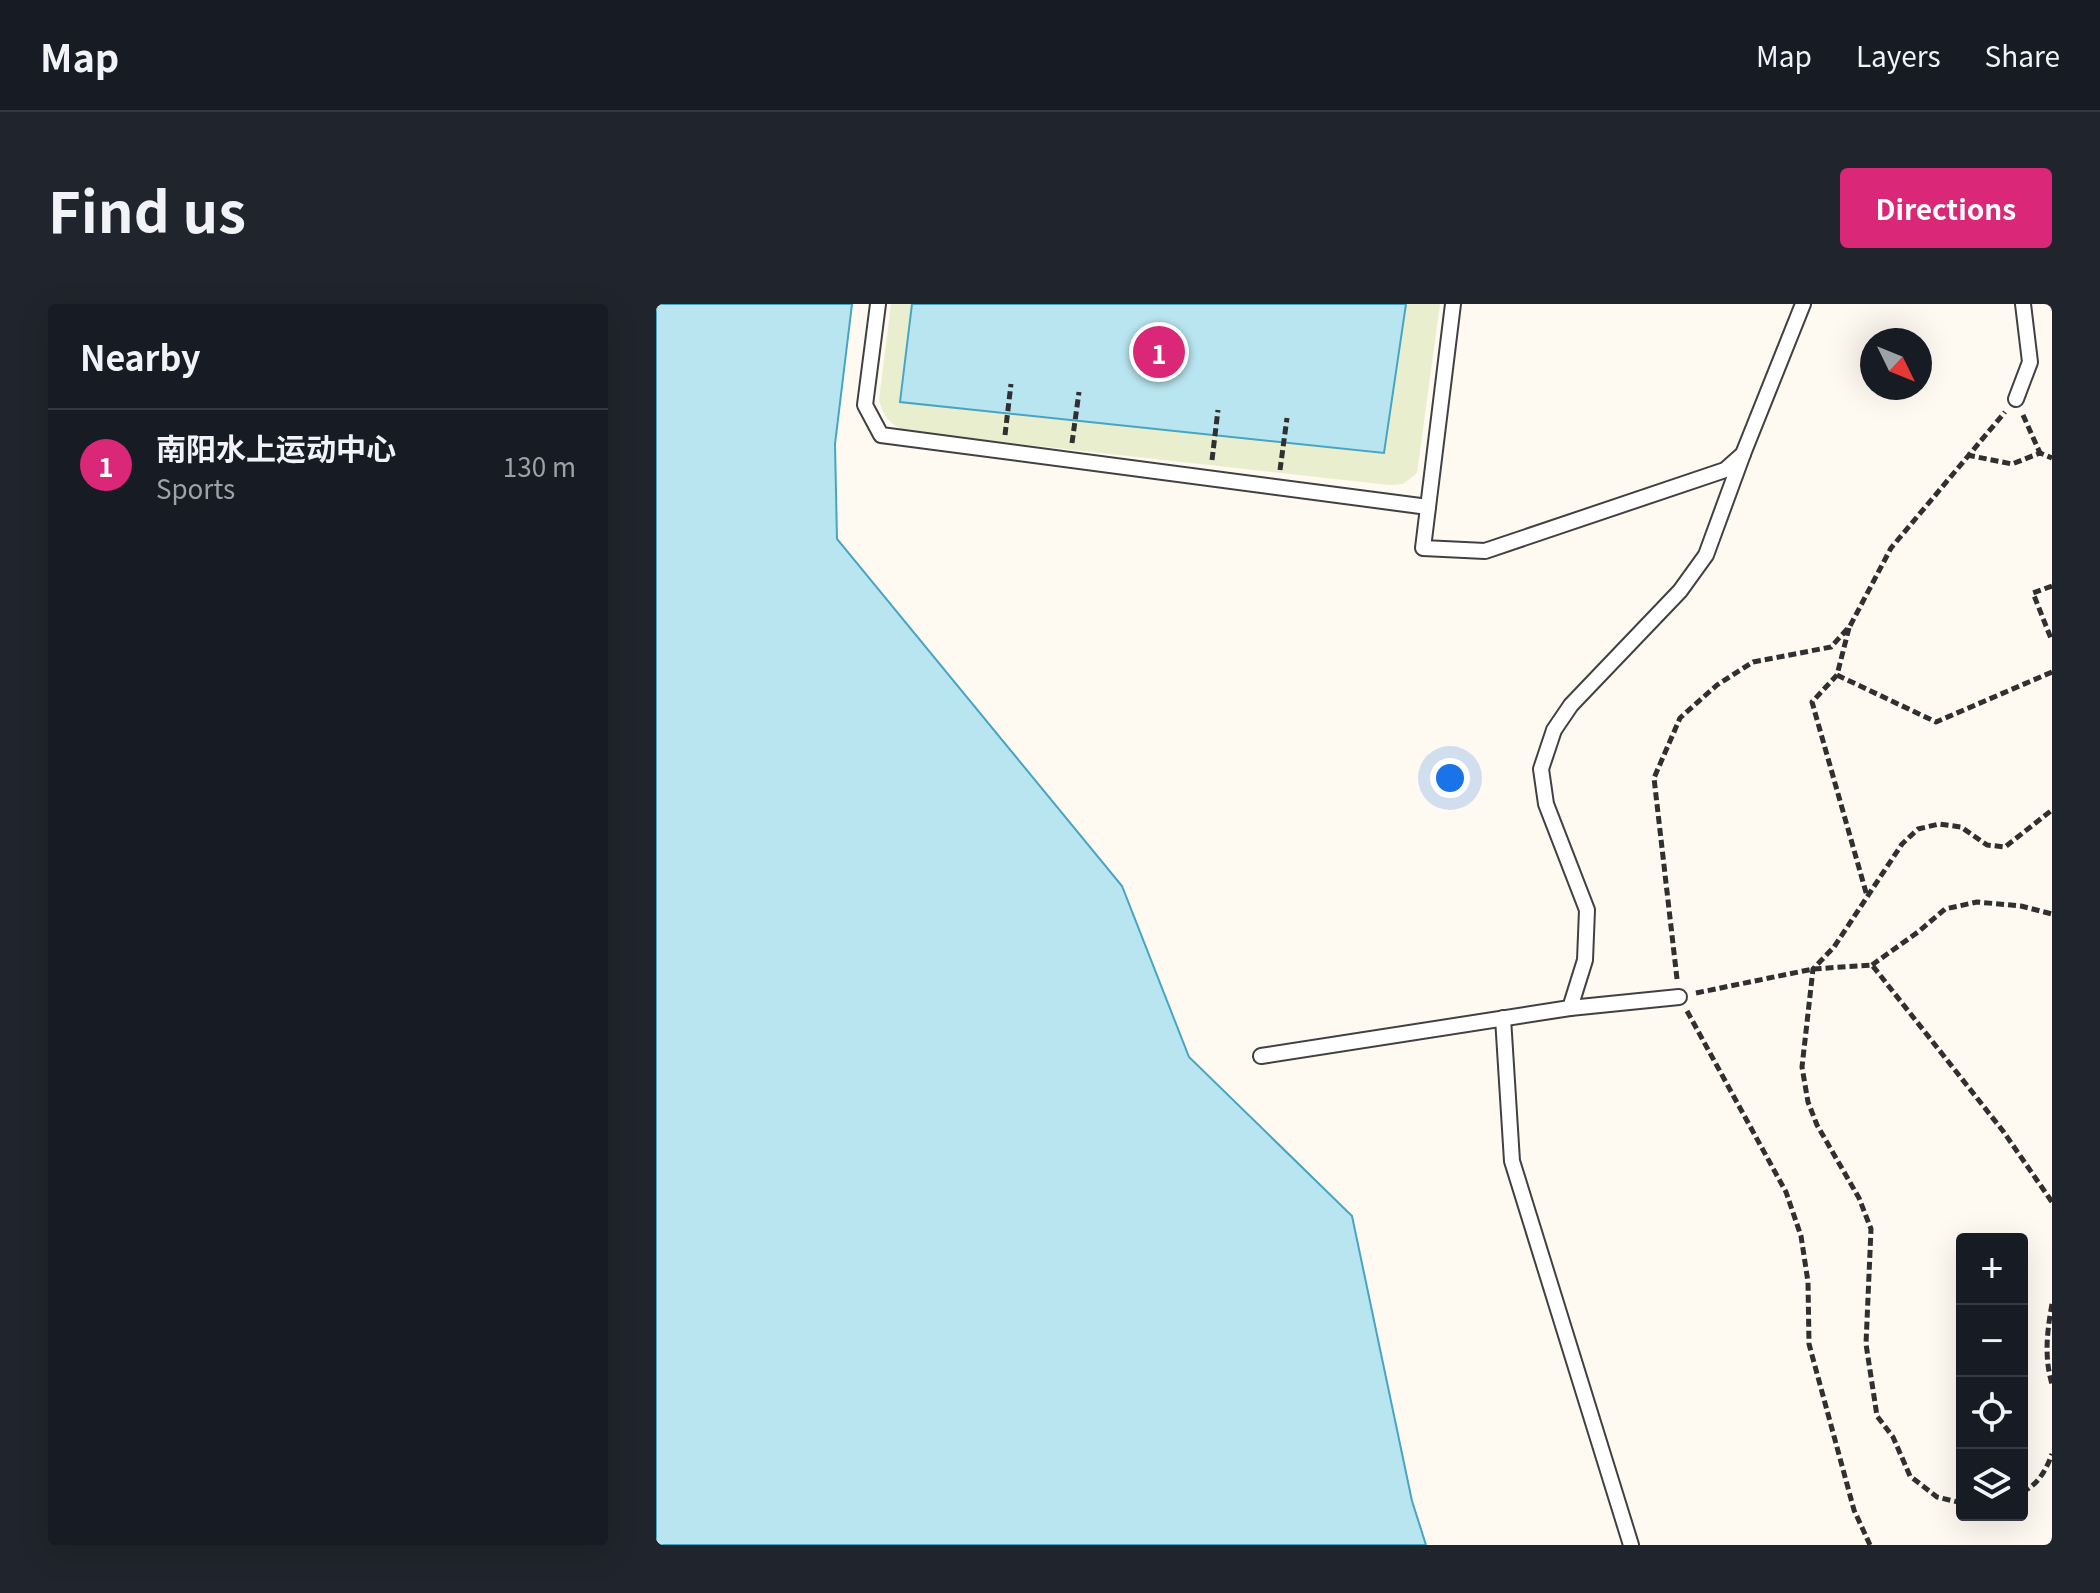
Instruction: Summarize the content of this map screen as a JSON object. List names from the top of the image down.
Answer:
{
  "north": "bottom right",
  "page": {
    "header": "Map",
    "nav": ["Map", "Layers", "Share"],
    "title": "Find us",
    "buttons": "Directions",
    "heading": "Nearby",
    "pins": "1",
    "list": [
      {
        "mark": "1",
        "name": "南阳水上运动中心",
        "note": "Sports",
        "value": "130 m"
      }
    ],
    "map_buttons": ["+", "−"]
  }
}
